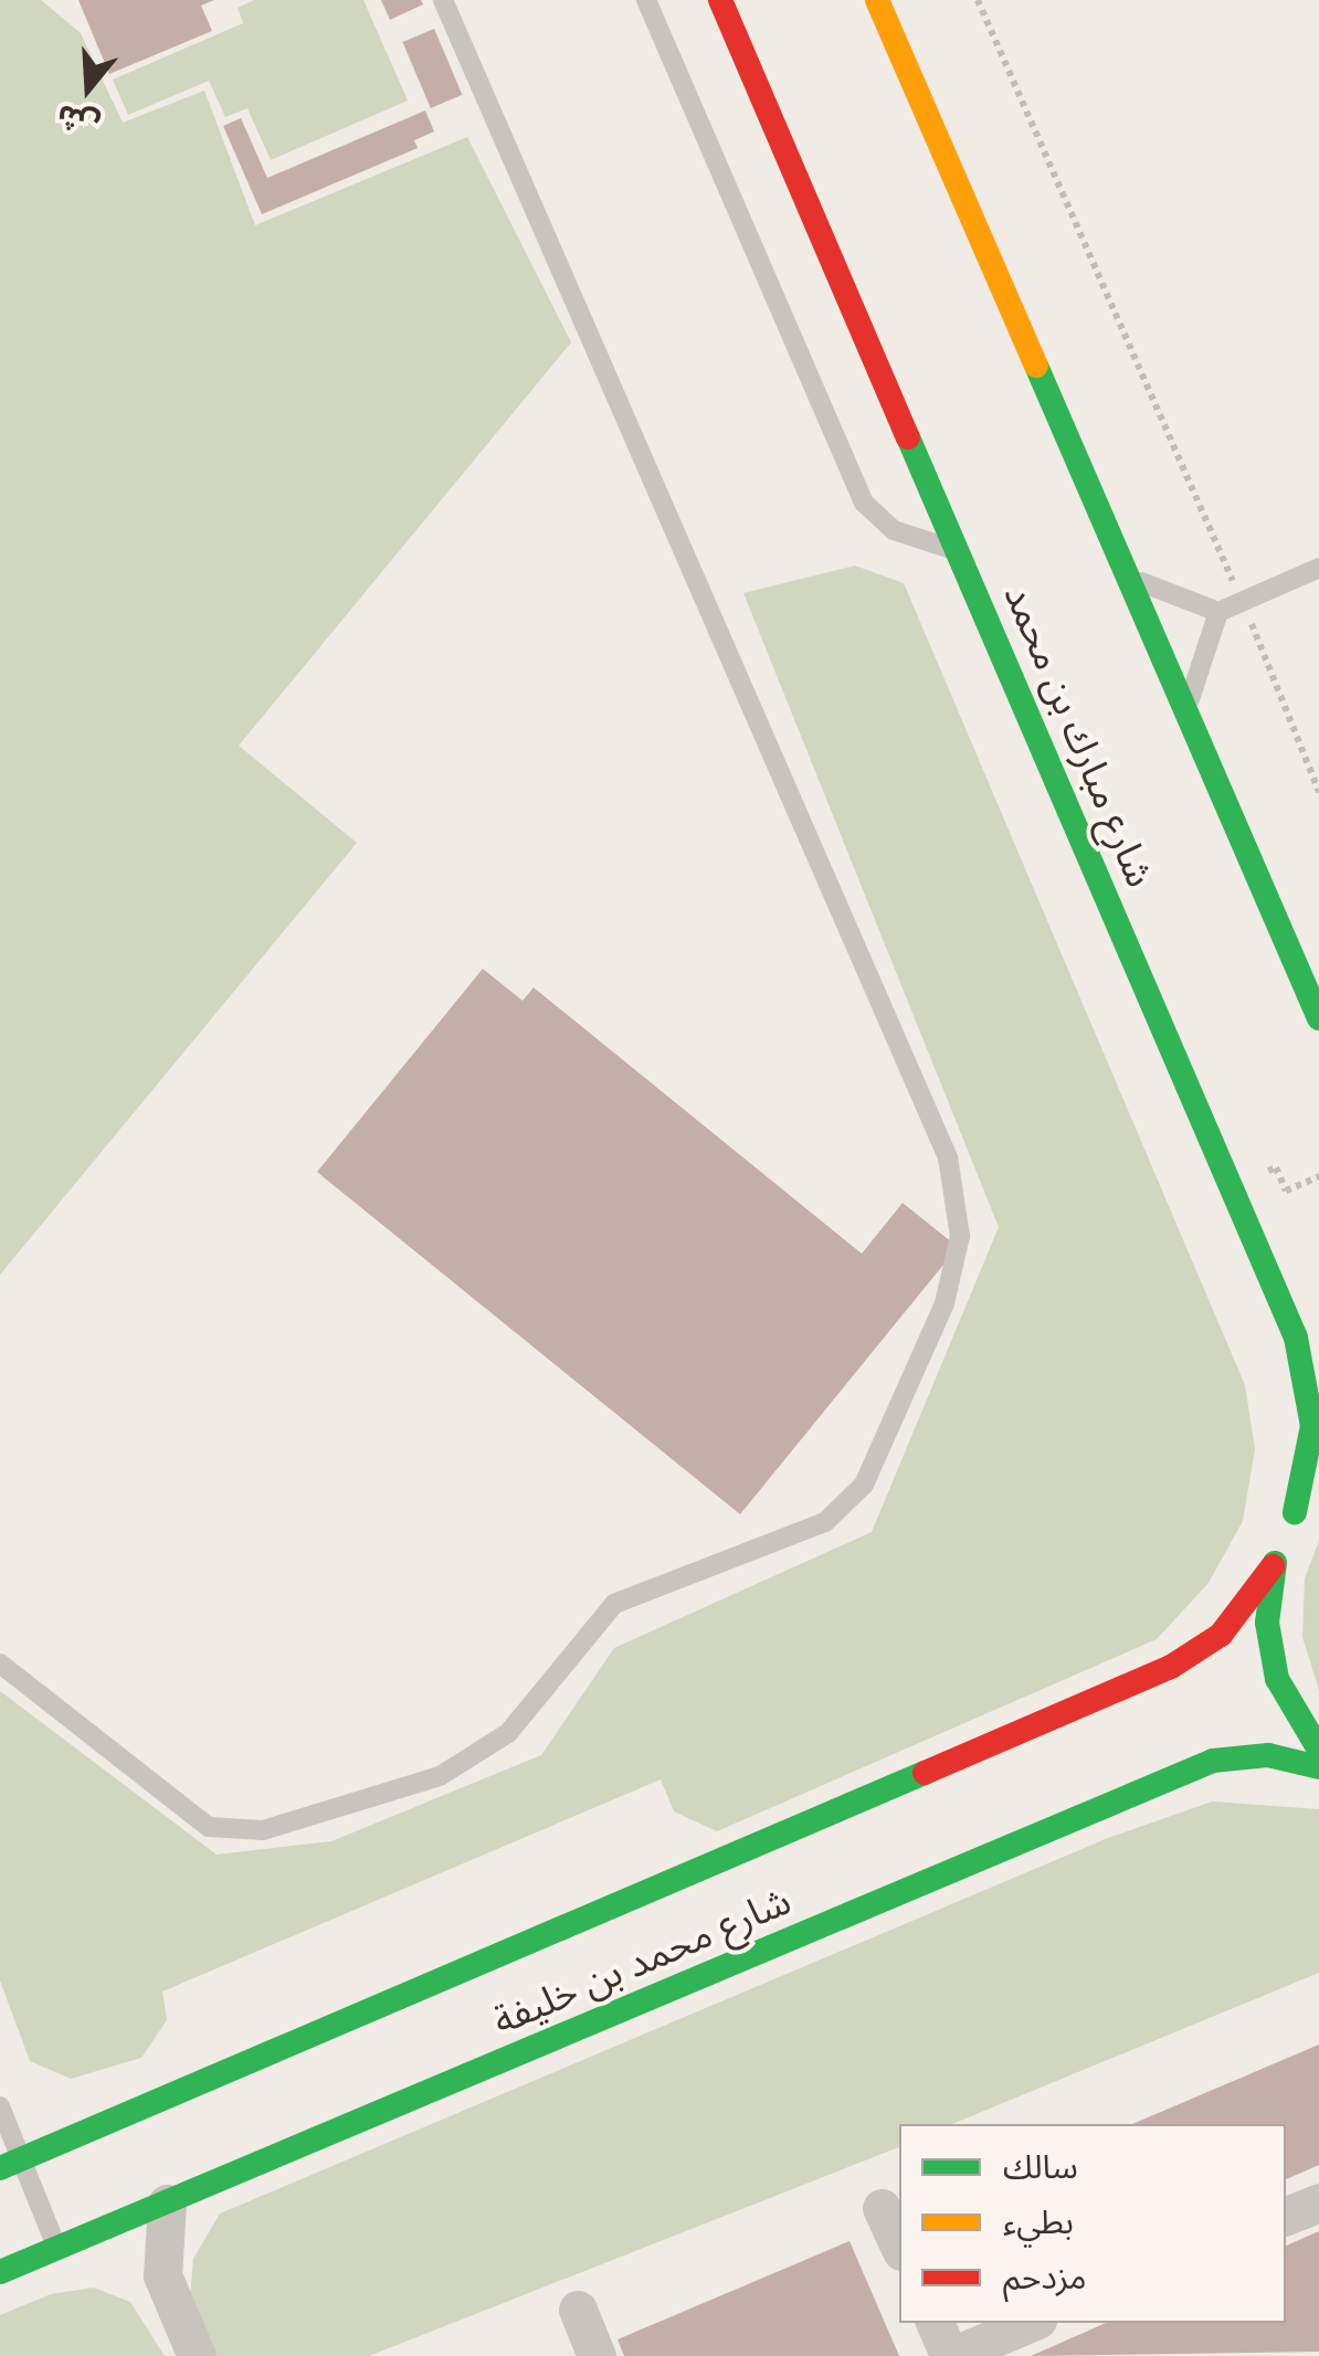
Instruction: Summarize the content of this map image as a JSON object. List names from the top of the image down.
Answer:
{
  "streets": {
    "main road": ["شارع مبارك بن محمد", "شارع محمد بن خليفة"]
  },
  "legend": ["سالك", "بطيء", "مزدحم"],
  "north": "bottom"
}
